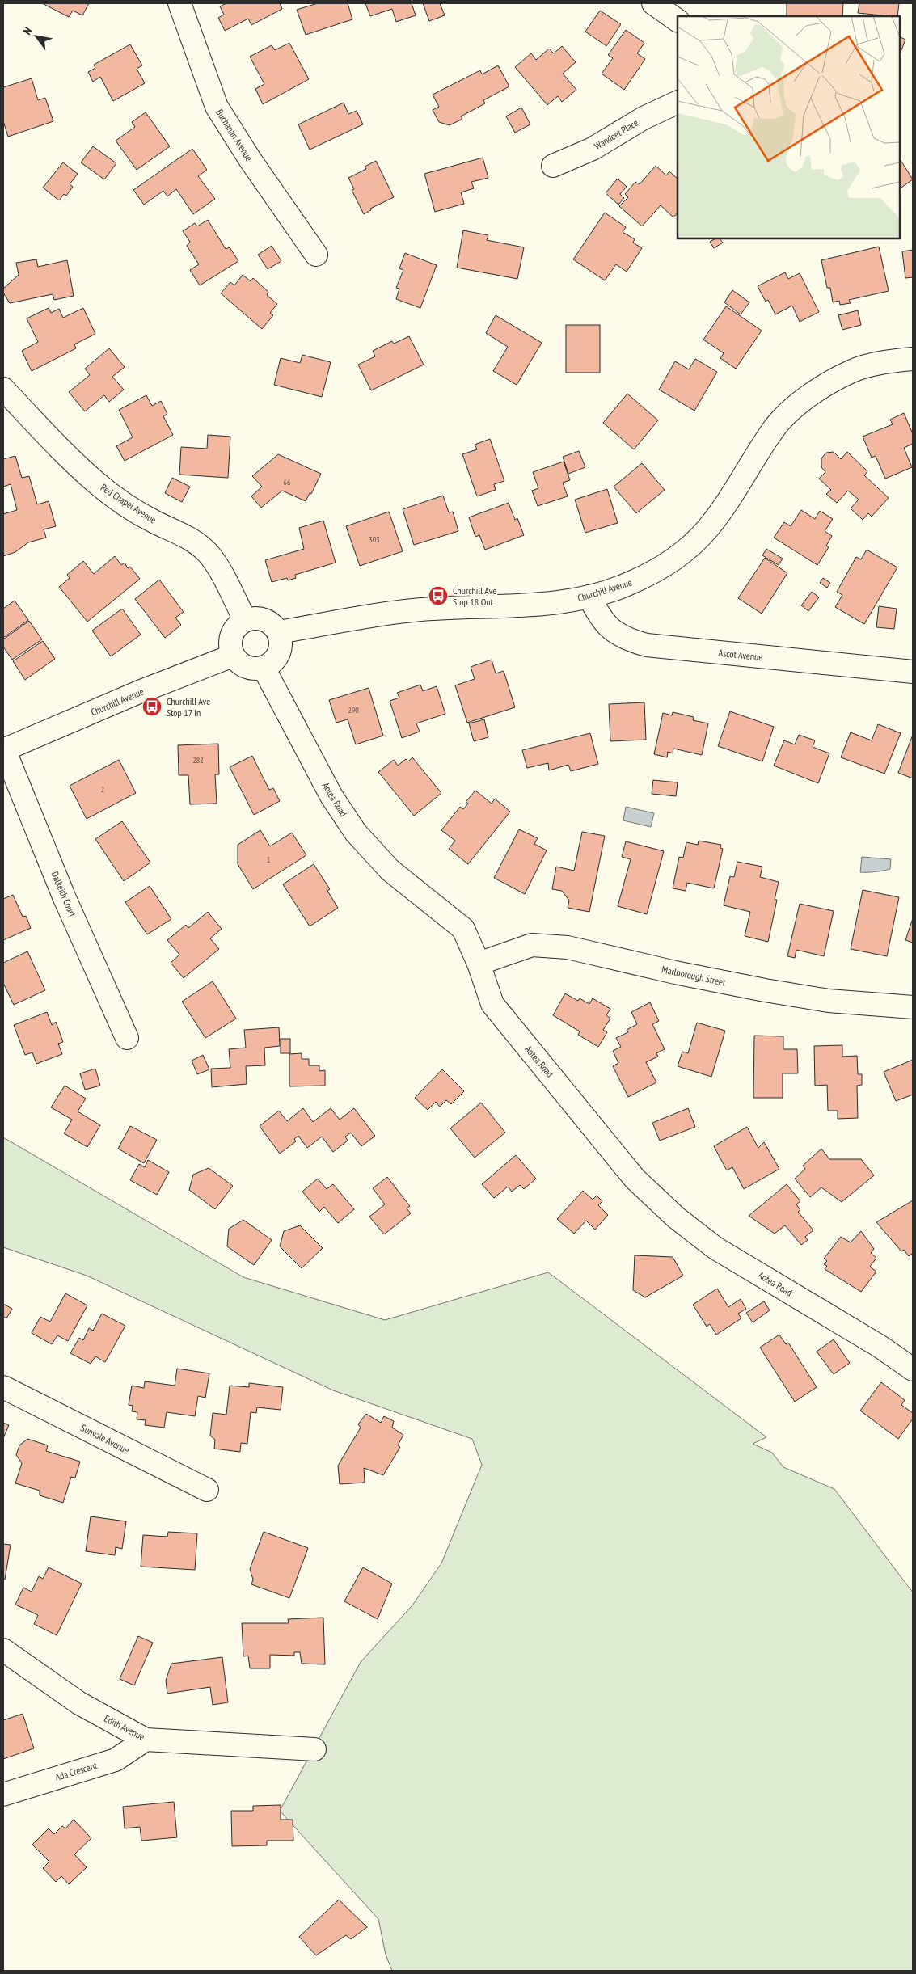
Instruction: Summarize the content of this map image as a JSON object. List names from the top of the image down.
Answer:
{
  "streets": {
    "street": [
      "Wandeet Place",
      "Buchanan Avenue",
      "Red Chapel Avenue",
      "Churchill Avenue",
      "Ascot Avenue",
      "Aotea Road",
      "Dalkeith Court",
      "Marlborough Street",
      "Sunvale Avenue",
      "Edith Avenue",
      "Ada Crescent"
    ]
  },
  "crossings": [
    ["Red Chapel Avenue", "Churchill Avenue"],
    ["Red Chapel Avenue", "Aotea Road"],
    ["Churchill Avenue", "Ascot Avenue"],
    ["Churchill Avenue", "Aotea Road"],
    ["Churchill Avenue", "Dalkeith Court"],
    ["Aotea Road", "Marlborough Street"],
    ["Edith Avenue", "Ada Crescent"]
  ],
  "places": {
    "bus stop": ["Churchill Ave Stop 18 Out", "Churchill Ave Stop 17 In"]
  },
  "house_numbers": [
    "66",
    "303",
    "290",
    "282",
    "2",
    "1"
  ],
  "north": "top left"
}
